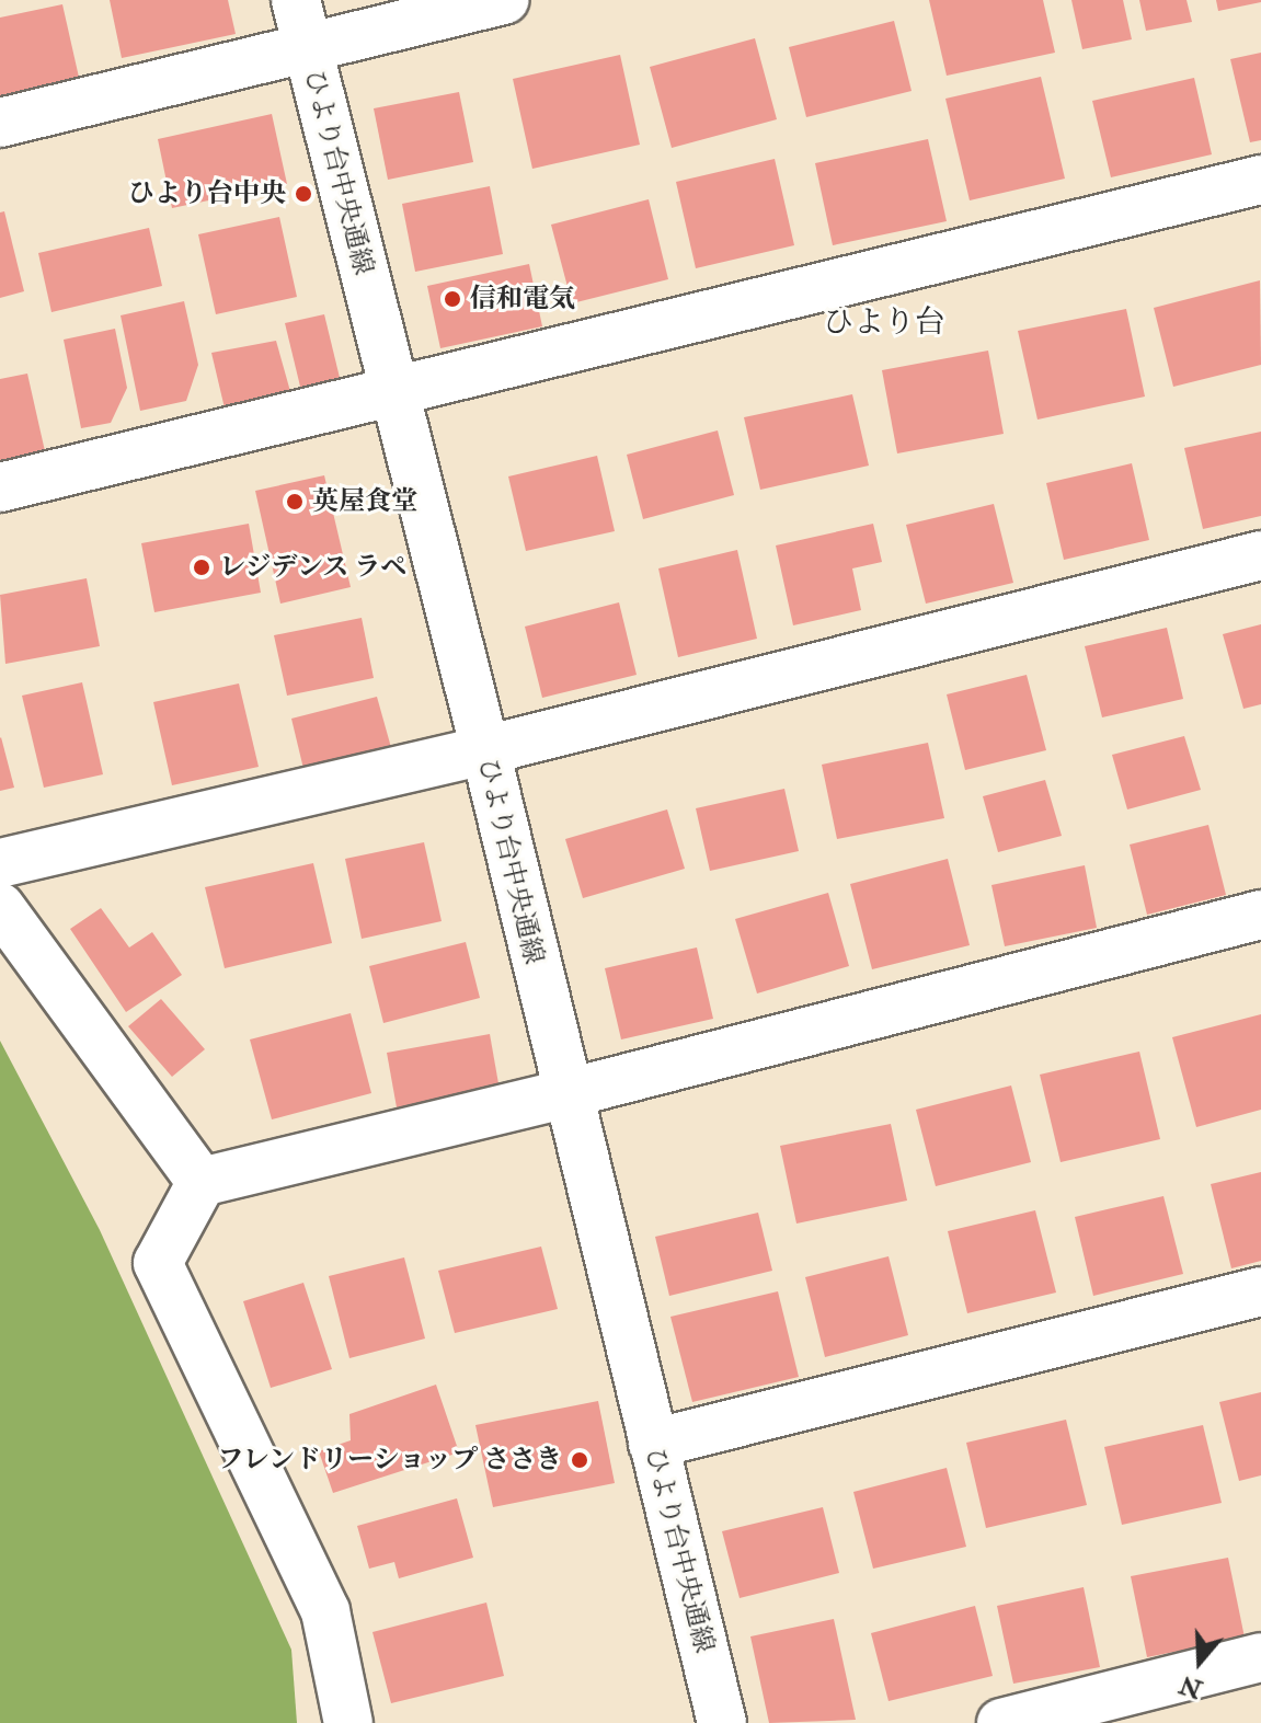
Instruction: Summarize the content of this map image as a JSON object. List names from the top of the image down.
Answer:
{
  "streets": {
    "street": ["ひより台中央通線"]
  },
  "districts": ["ひより台"],
  "places": [
    "ひより台中央",
    "信和電気",
    "英屋食堂",
    "レジデンス ラペ",
    "フレンドリーショップ ささき"
  ],
  "north": "bottom"
}
